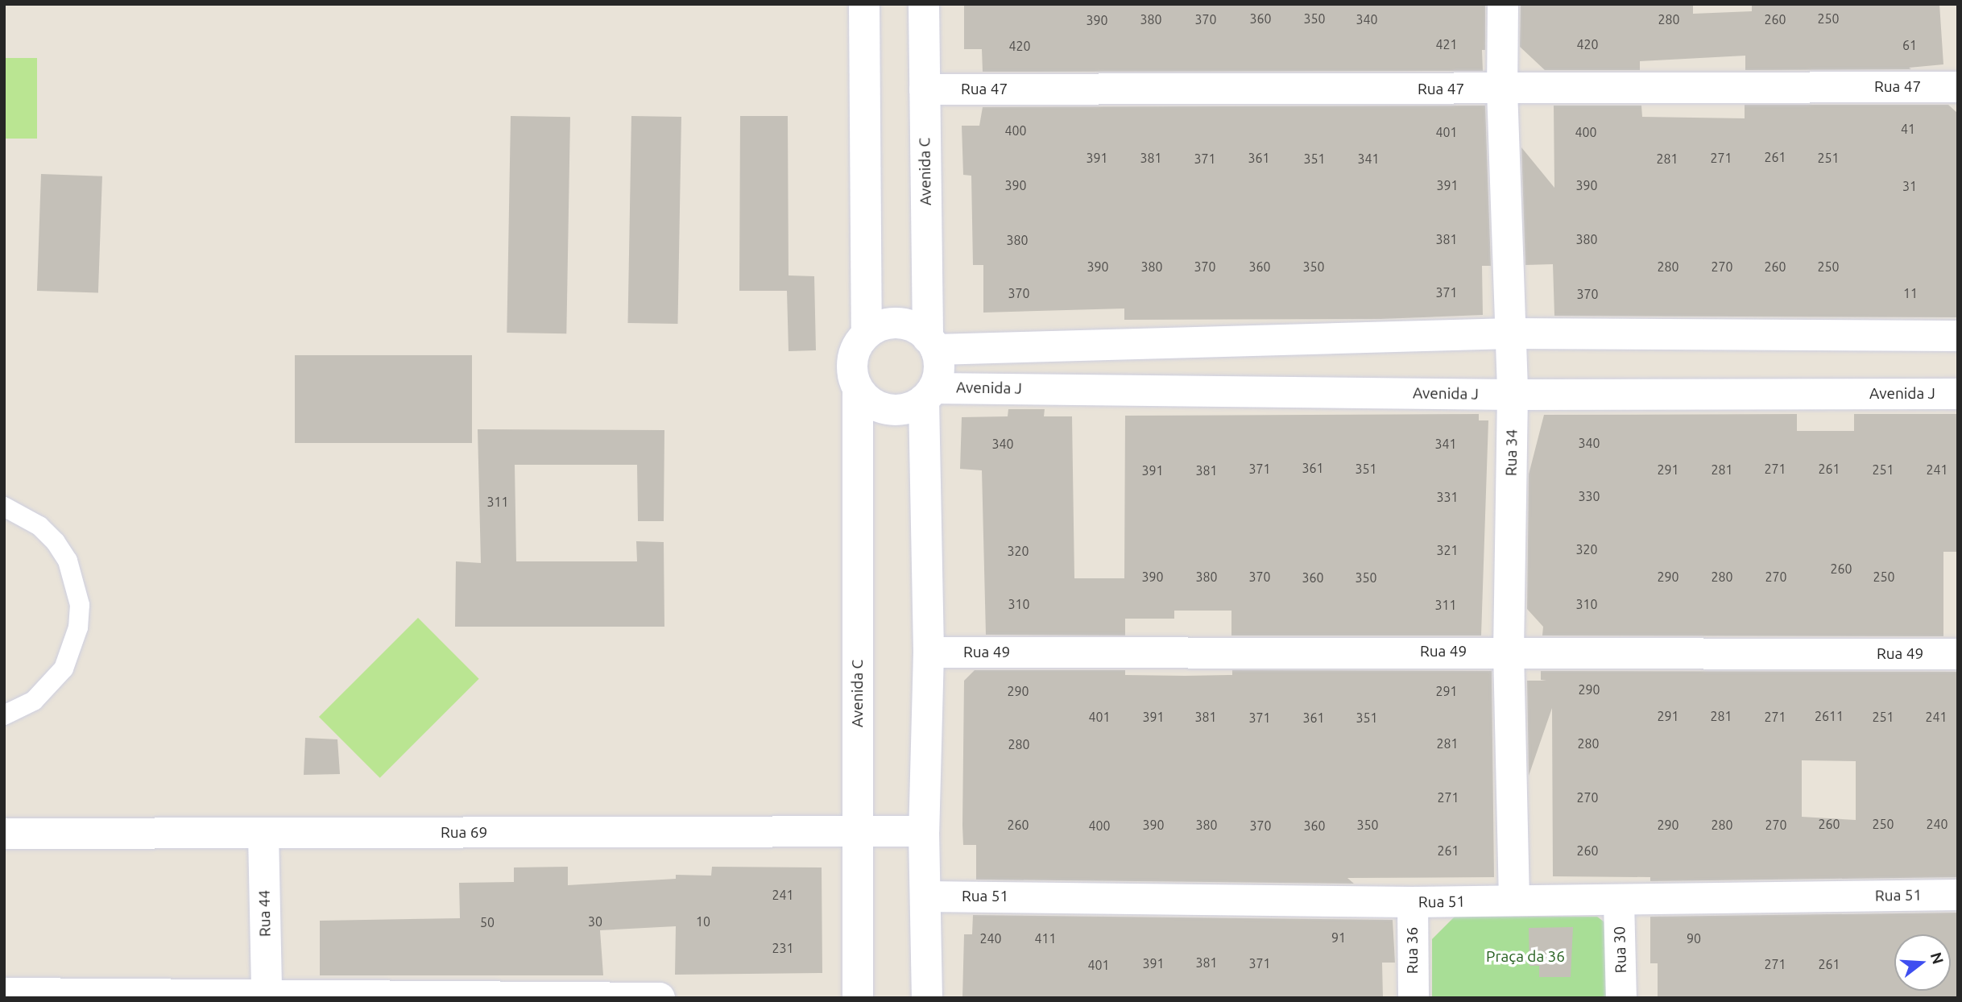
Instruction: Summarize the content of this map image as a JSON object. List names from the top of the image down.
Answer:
{
  "streets": {
    "street": [
      "Rua 47",
      "Avenida C",
      "Avenida J",
      "Rua 34",
      "Rua 49",
      "Rua 69",
      "Rua 51",
      "Rua 44",
      "Rua 30",
      "Rua 36"
    ]
  },
  "crossings": [
    ["Rua 47", "Avenida C"],
    ["Rua 47", "Rua 34"],
    ["Avenida C", "Avenida J"],
    ["Avenida C", "Rua 69"],
    ["Avenida J", "Rua 34"],
    ["Rua 34", "Rua 49"],
    ["Rua 34", "Rua 51"],
    ["Rua 69", "Rua 44"],
    ["Rua 51", "Rua 30"],
    ["Rua 51", "Rua 36"]
  ],
  "parks": ["Praça da 36"],
  "house_numbers": [
    "360",
    "350",
    "250",
    "380",
    "370",
    "340",
    "280",
    "260",
    "390",
    "421",
    "420",
    "61",
    "420",
    "41",
    "400",
    "401",
    "400",
    "261",
    "391",
    "381",
    "361",
    "271",
    "251",
    "371",
    "351",
    "341",
    "281",
    "390",
    "391",
    "390",
    "31",
    "381",
    "380",
    "380",
    "390",
    "380",
    "370",
    "360",
    "350",
    "280",
    "270",
    "260",
    "250",
    "371",
    "370",
    "11",
    "370",
    "340",
    "340",
    "341",
    "361",
    "371",
    "351",
    "271",
    "261",
    "291",
    "281",
    "251",
    "241",
    "391",
    "381",
    "330",
    "331",
    "311",
    "320",
    "321",
    "320",
    "260",
    "390",
    "380",
    "370",
    "290",
    "280",
    "270",
    "250",
    "360",
    "350",
    "310",
    "310",
    "311",
    "290",
    "290",
    "291",
    "291",
    "281",
    "2611",
    "401",
    "391",
    "381",
    "271",
    "251",
    "241",
    "371",
    "361",
    "351",
    "281",
    "280",
    "280",
    "271",
    "270",
    "260",
    "250",
    "240",
    "260",
    "390",
    "380",
    "350",
    "290",
    "280",
    "270",
    "400",
    "370",
    "360",
    "261",
    "260",
    "241",
    "30",
    "10",
    "50",
    "91",
    "240",
    "411",
    "90",
    "231",
    "381",
    "391",
    "371",
    "271",
    "261",
    "401"
  ],
  "north": "right"
}
